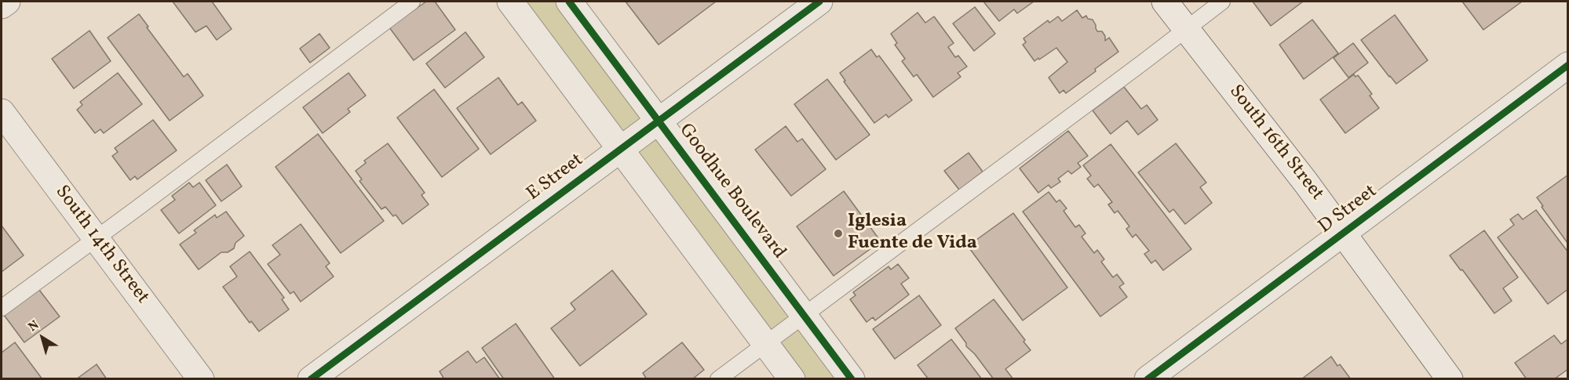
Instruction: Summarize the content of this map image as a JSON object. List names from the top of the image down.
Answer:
{
  "streets": {
    "street": [
      "South 16th Street",
      "E Street",
      "Goodhue Boulevard",
      "D Street",
      "South 14th Street"
    ]
  },
  "crossings": [
    ["South 16th Street", "D Street"],
    ["E Street", "Goodhue Boulevard"]
  ],
  "places": ["Iglesia Fuente de Vida"],
  "north": "top left"
}
